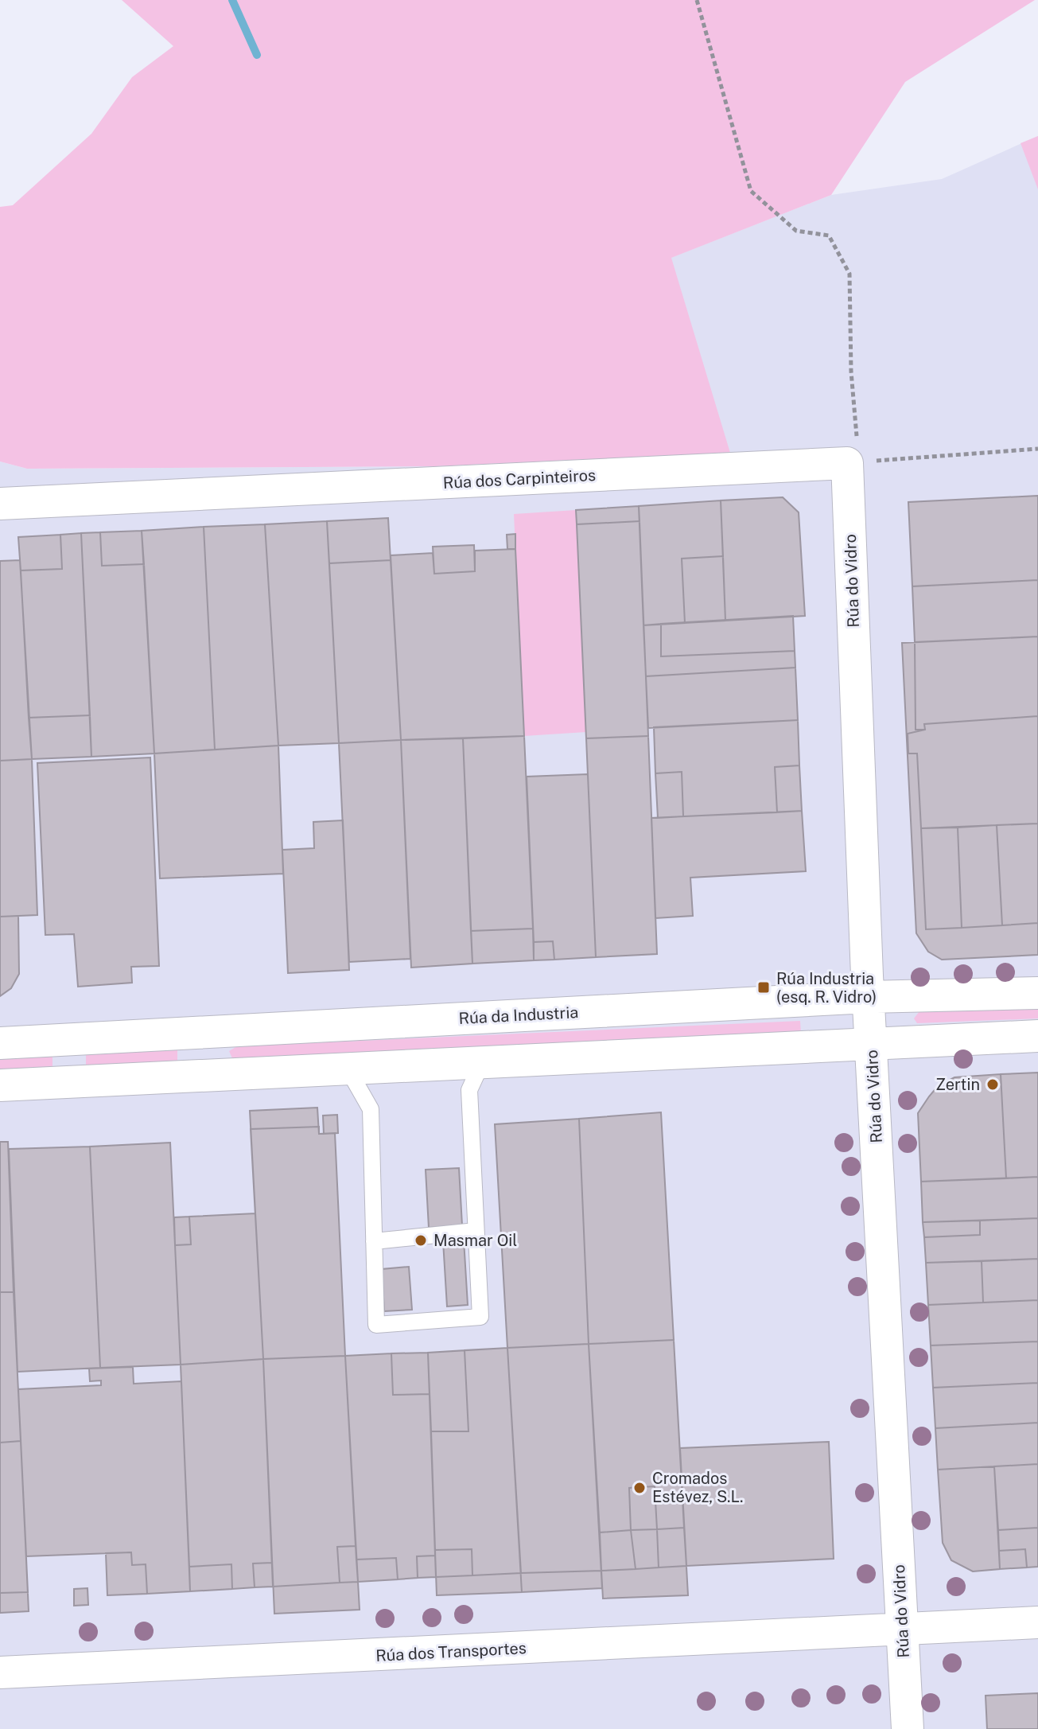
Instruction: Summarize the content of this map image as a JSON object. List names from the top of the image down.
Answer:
{
  "streets": {
    "street": [
      "Rúa dos Carpinteiros",
      "Rúa do Vidro",
      "Rúa da Industria",
      "Rúa dos Transportes"
    ]
  },
  "crossings": [
    ["Rúa dos Carpinteiros", "Rúa do Vidro"],
    ["Rúa do Vidro", "Rúa da Industria"],
    ["Rúa do Vidro", "Rúa dos Transportes"]
  ],
  "places": {
    "transit": ["Rúa Industria (esq. R. Vidro)"],
    "other": ["Zertin", "Masmar Oil", "Cromados Estévez, S.L."]
  }
}
